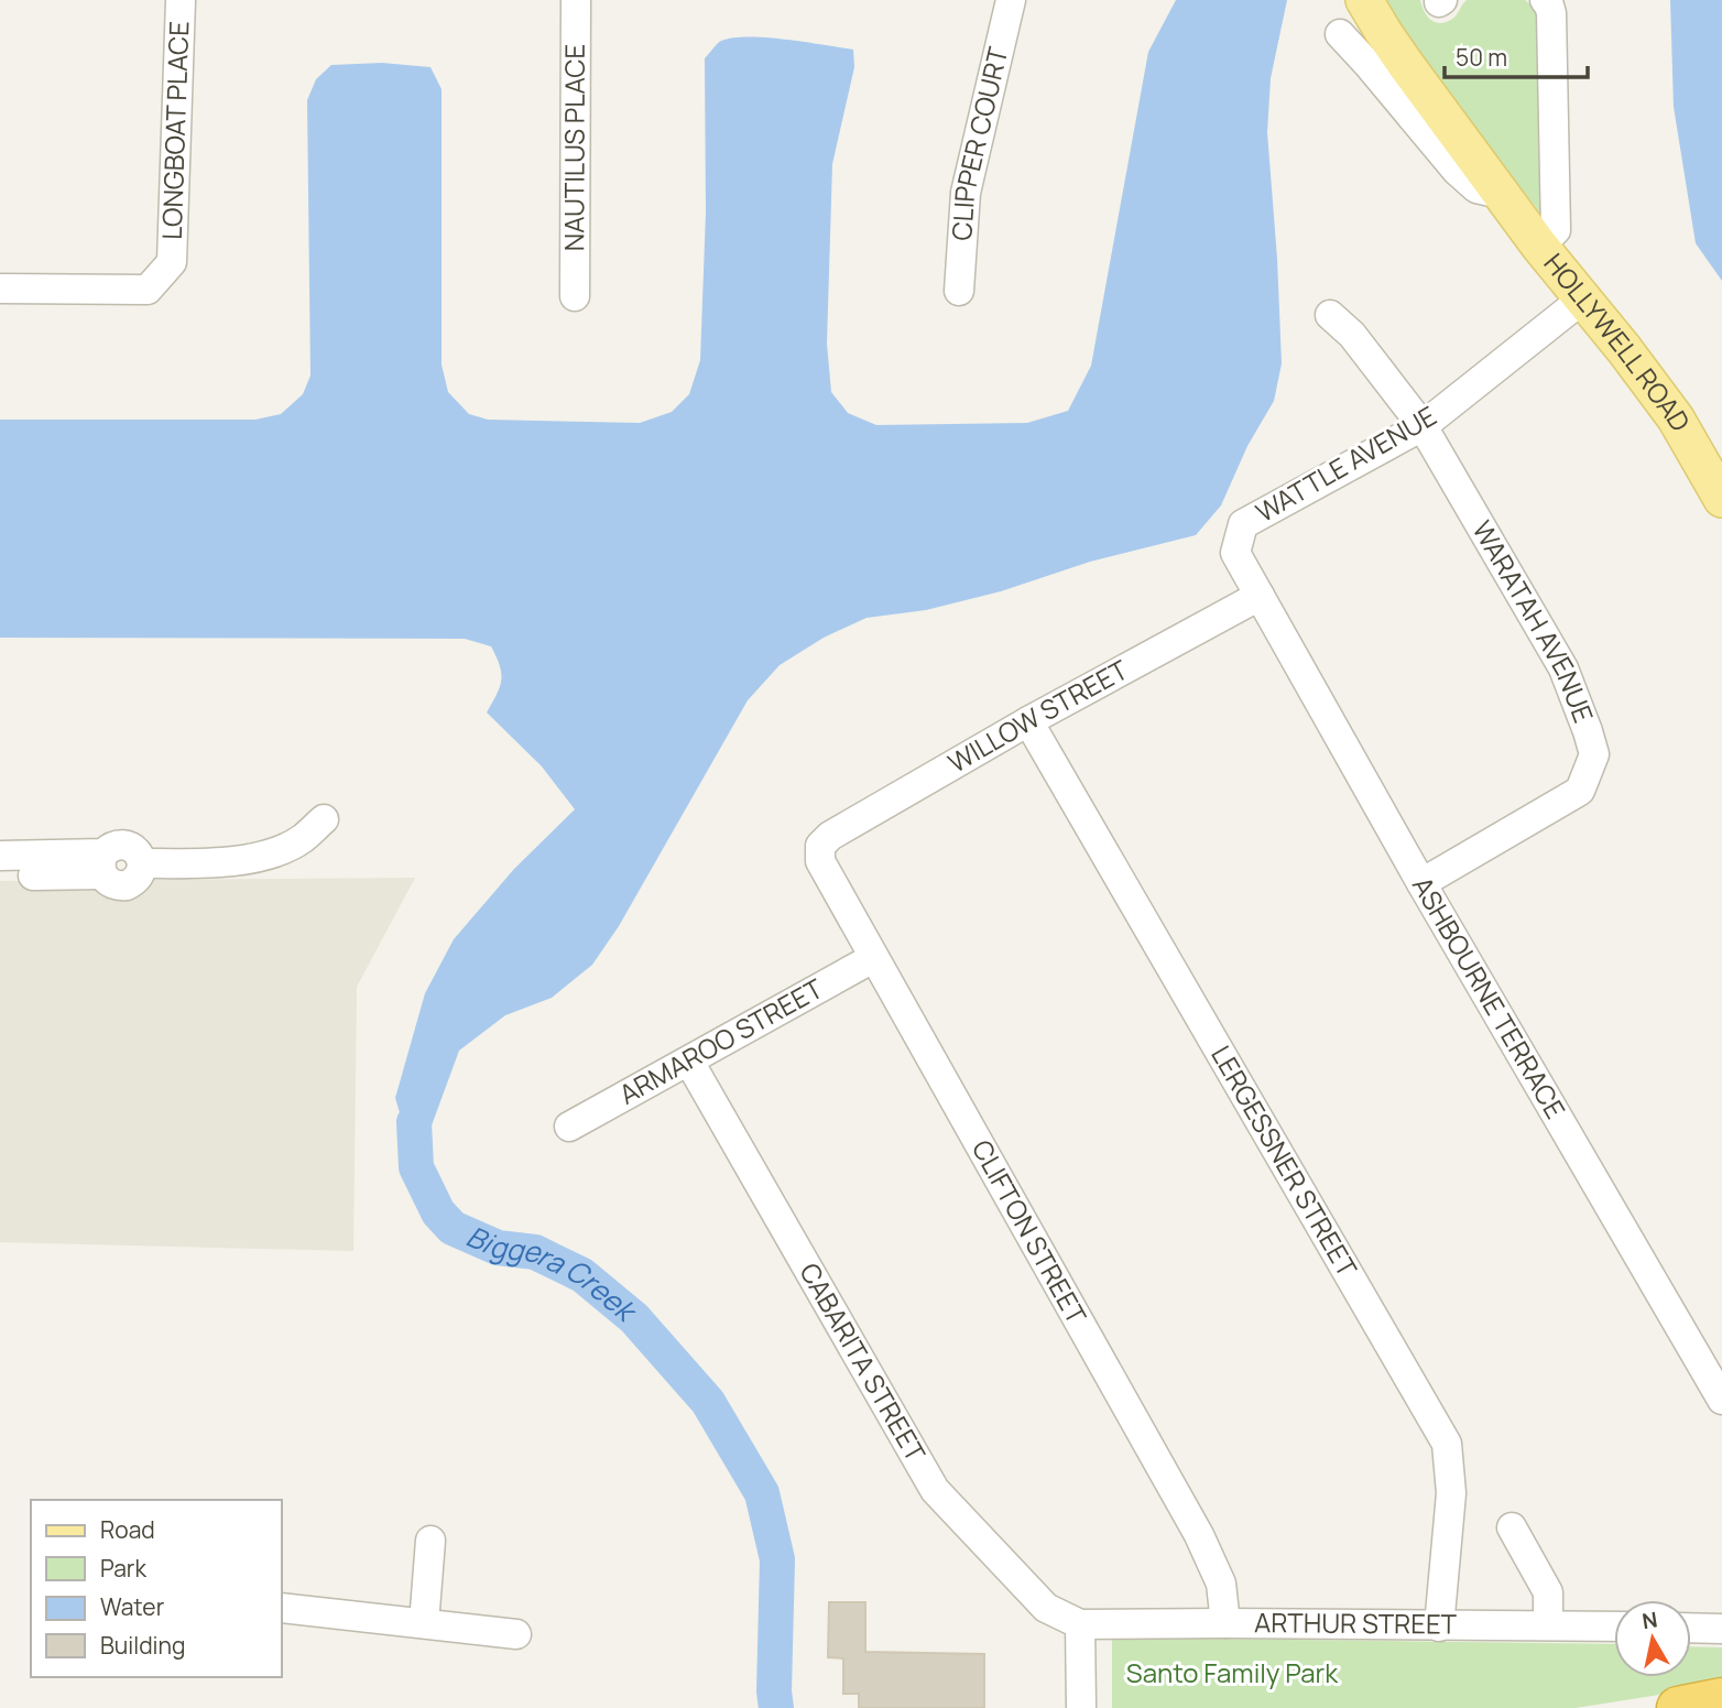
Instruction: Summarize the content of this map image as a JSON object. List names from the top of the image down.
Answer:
{
  "streets": {
    "main road": ["HOLLYWELL ROAD"],
    "street": [
      "LONGBOAT PLACE",
      "CLIPPER COURT",
      "NAUTILUS PLACE",
      "WATTLE AVENUE",
      "WARATAH AVENUE",
      "WILLOW STREET",
      "ASHBOURNE TERRACE",
      "ARMAROO STREET",
      "LERGESSNER STREET",
      "CLIFTON STREET",
      "CABARITA STREET",
      "ARTHUR STREET"
    ]
  },
  "crossings": [
    ["HOLLYWELL ROAD", "WATTLE AVENUE"],
    ["WATTLE AVENUE", "WARATAH AVENUE"],
    ["WATTLE AVENUE", "WILLOW STREET"],
    ["WATTLE AVENUE", "ASHBOURNE TERRACE"],
    ["WARATAH AVENUE", "ASHBOURNE TERRACE"],
    ["WILLOW STREET", "ASHBOURNE TERRACE"],
    ["WILLOW STREET", "LERGESSNER STREET"],
    ["WILLOW STREET", "CLIFTON STREET"],
    ["ARMAROO STREET", "CLIFTON STREET"],
    ["ARMAROO STREET", "CABARITA STREET"],
    ["LERGESSNER STREET", "ARTHUR STREET"],
    ["CLIFTON STREET", "ARTHUR STREET"],
    ["CABARITA STREET", "ARTHUR STREET"]
  ],
  "water": ["Biggera Creek"],
  "parks": ["Santo Family Park"],
  "legend": [
    "Road",
    "Park",
    "Water",
    "Building"
  ],
  "scale_bar": "50 m",
  "north": "top"
}
